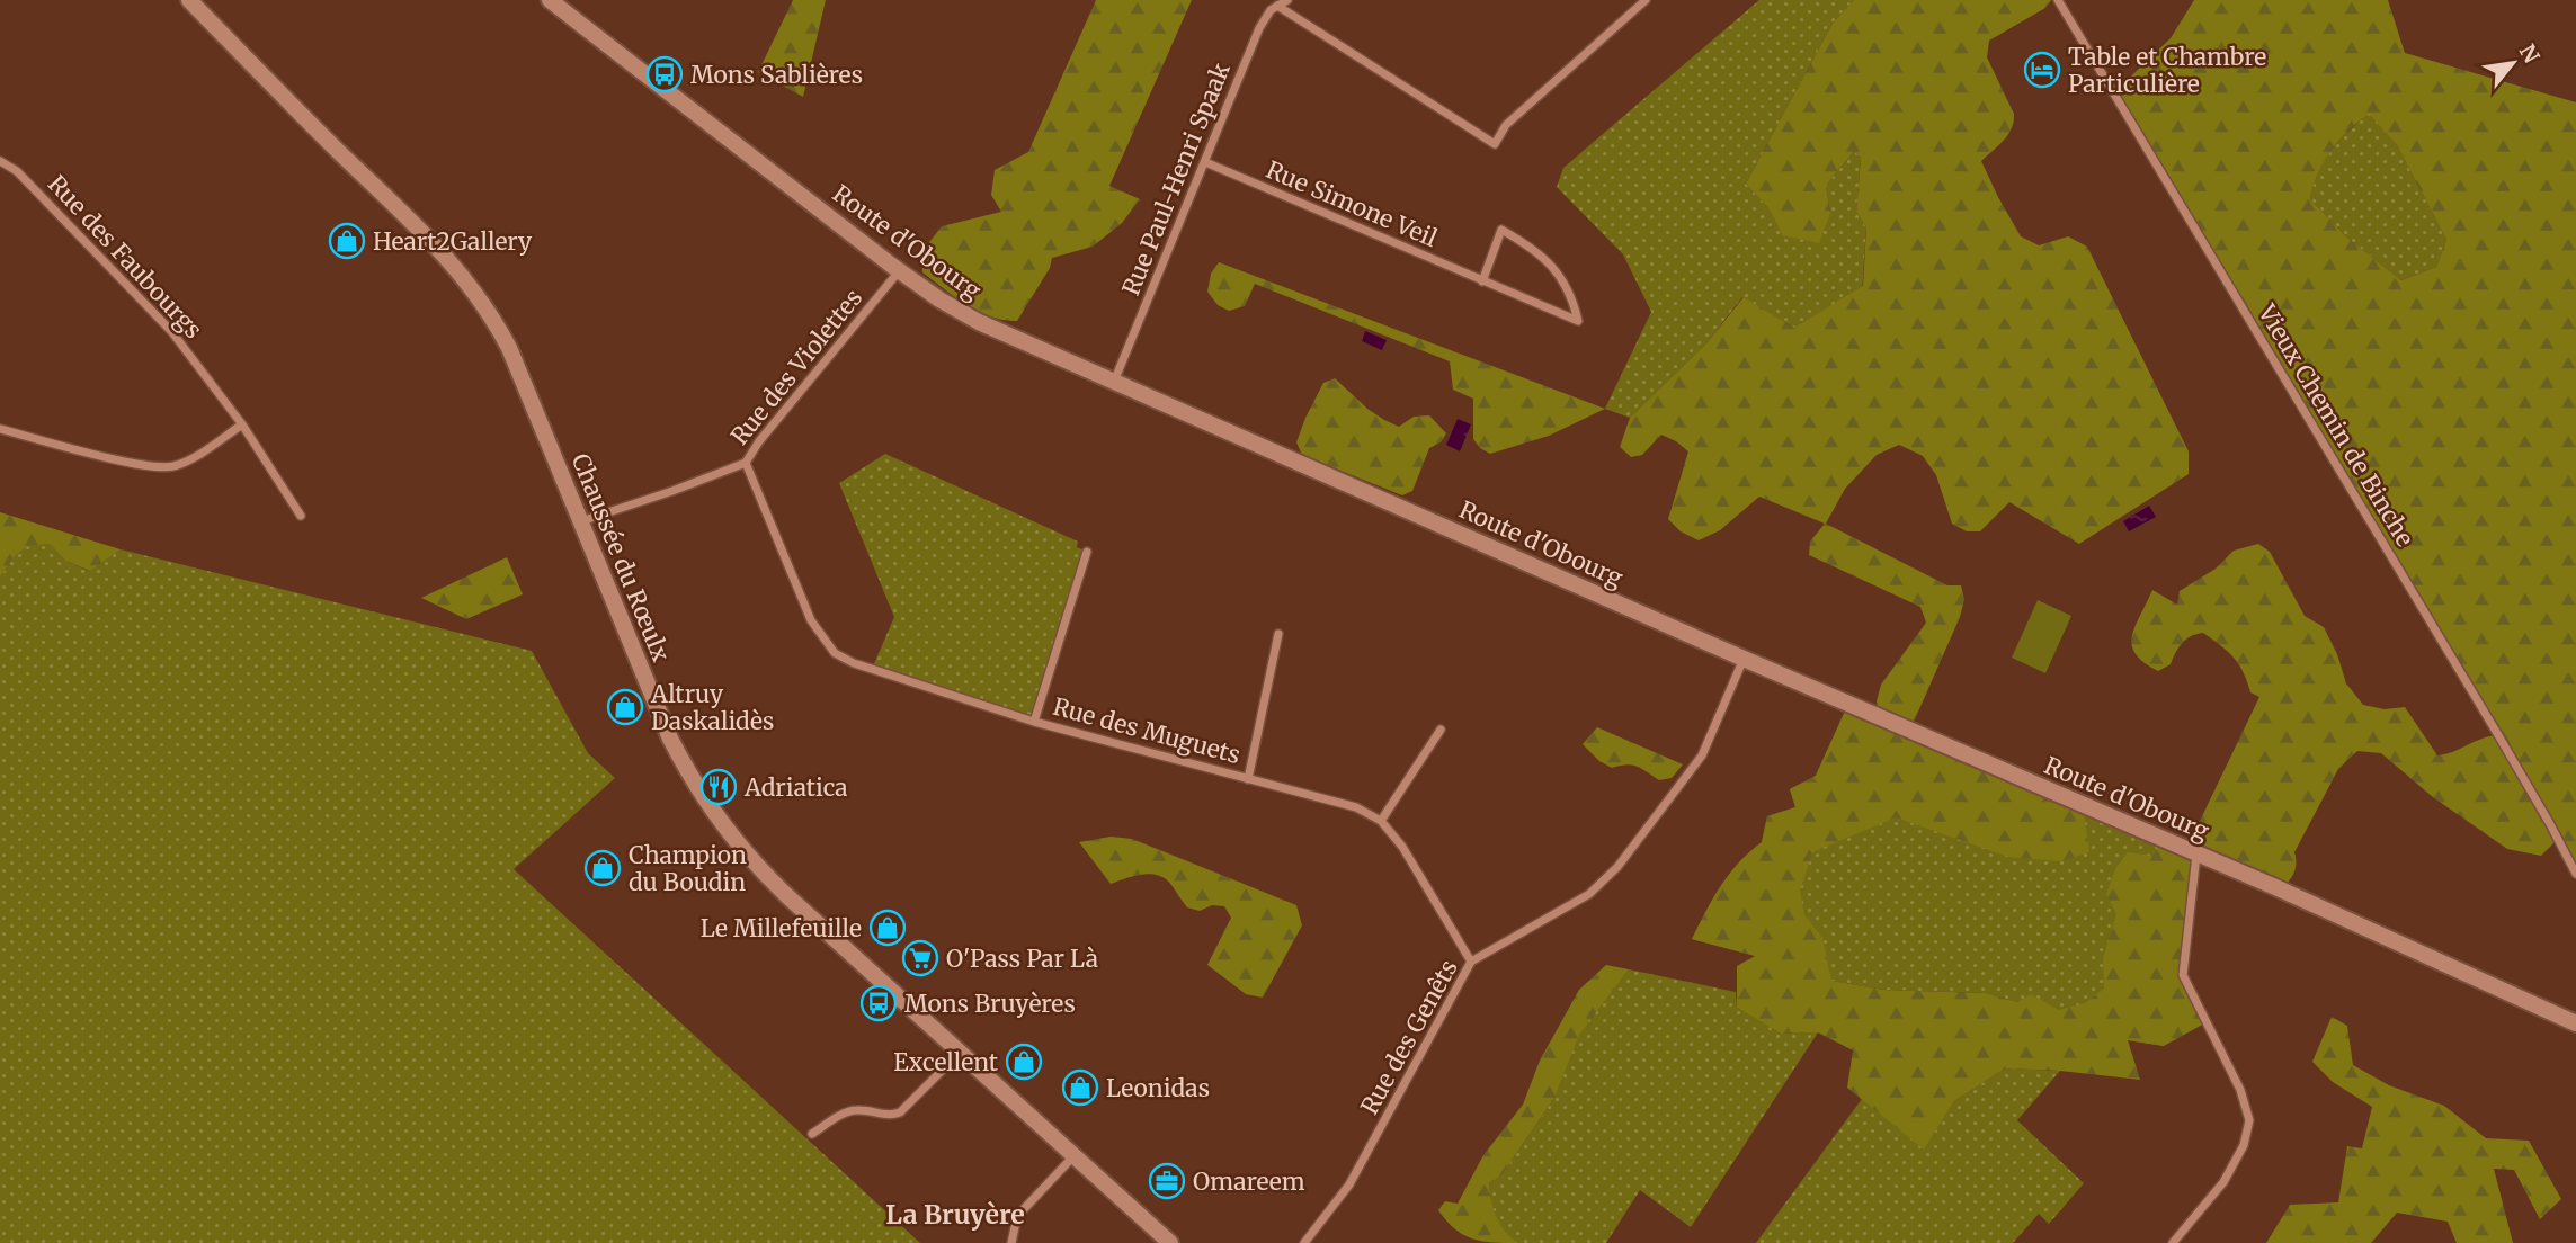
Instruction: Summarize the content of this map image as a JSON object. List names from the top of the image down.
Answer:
{
  "streets": {
    "main road": ["Route d'Obourg", "Chaussée du Rœulx"],
    "street": [
      "Rue Paul-Henri Spaak",
      "Rue Simone Veil",
      "Rue des Faubourgs",
      "Rue des Violettes",
      "Vieux Chemin de Binche",
      "Rue des Muguets",
      "Rue des Genêts"
    ]
  },
  "crossings": [
    ["Rue Paul-Henri Spaak", "Rue Simone Veil"],
    ["Rue Paul-Henri Spaak", "Route d'Obourg"],
    ["Route d'Obourg", "Rue des Violettes"],
    ["Route d'Obourg", "Rue des Genêts"],
    ["Rue des Violettes", "Chaussée du Rœulx"],
    ["Rue des Violettes", "Rue des Muguets"],
    ["Rue des Muguets", "Rue des Genêts"]
  ],
  "districts": ["La Bruyère"],
  "places": {
    "hotel": ["Table et Chambre Particulière"],
    "bus stop": ["Mons Sablières", "Mons Bruyères"],
    "shop": [
      "Heart2Gallery",
      "Altruy Daskalidès",
      "Champion du Boudin",
      "Le Millefeuille",
      "Excellent",
      "Leonidas"
    ],
    "restaurant": ["Adriatica"],
    "supermarket": ["O'Pass Par Là"],
    "office": ["Omareem"]
  },
  "north": "top right"
}
